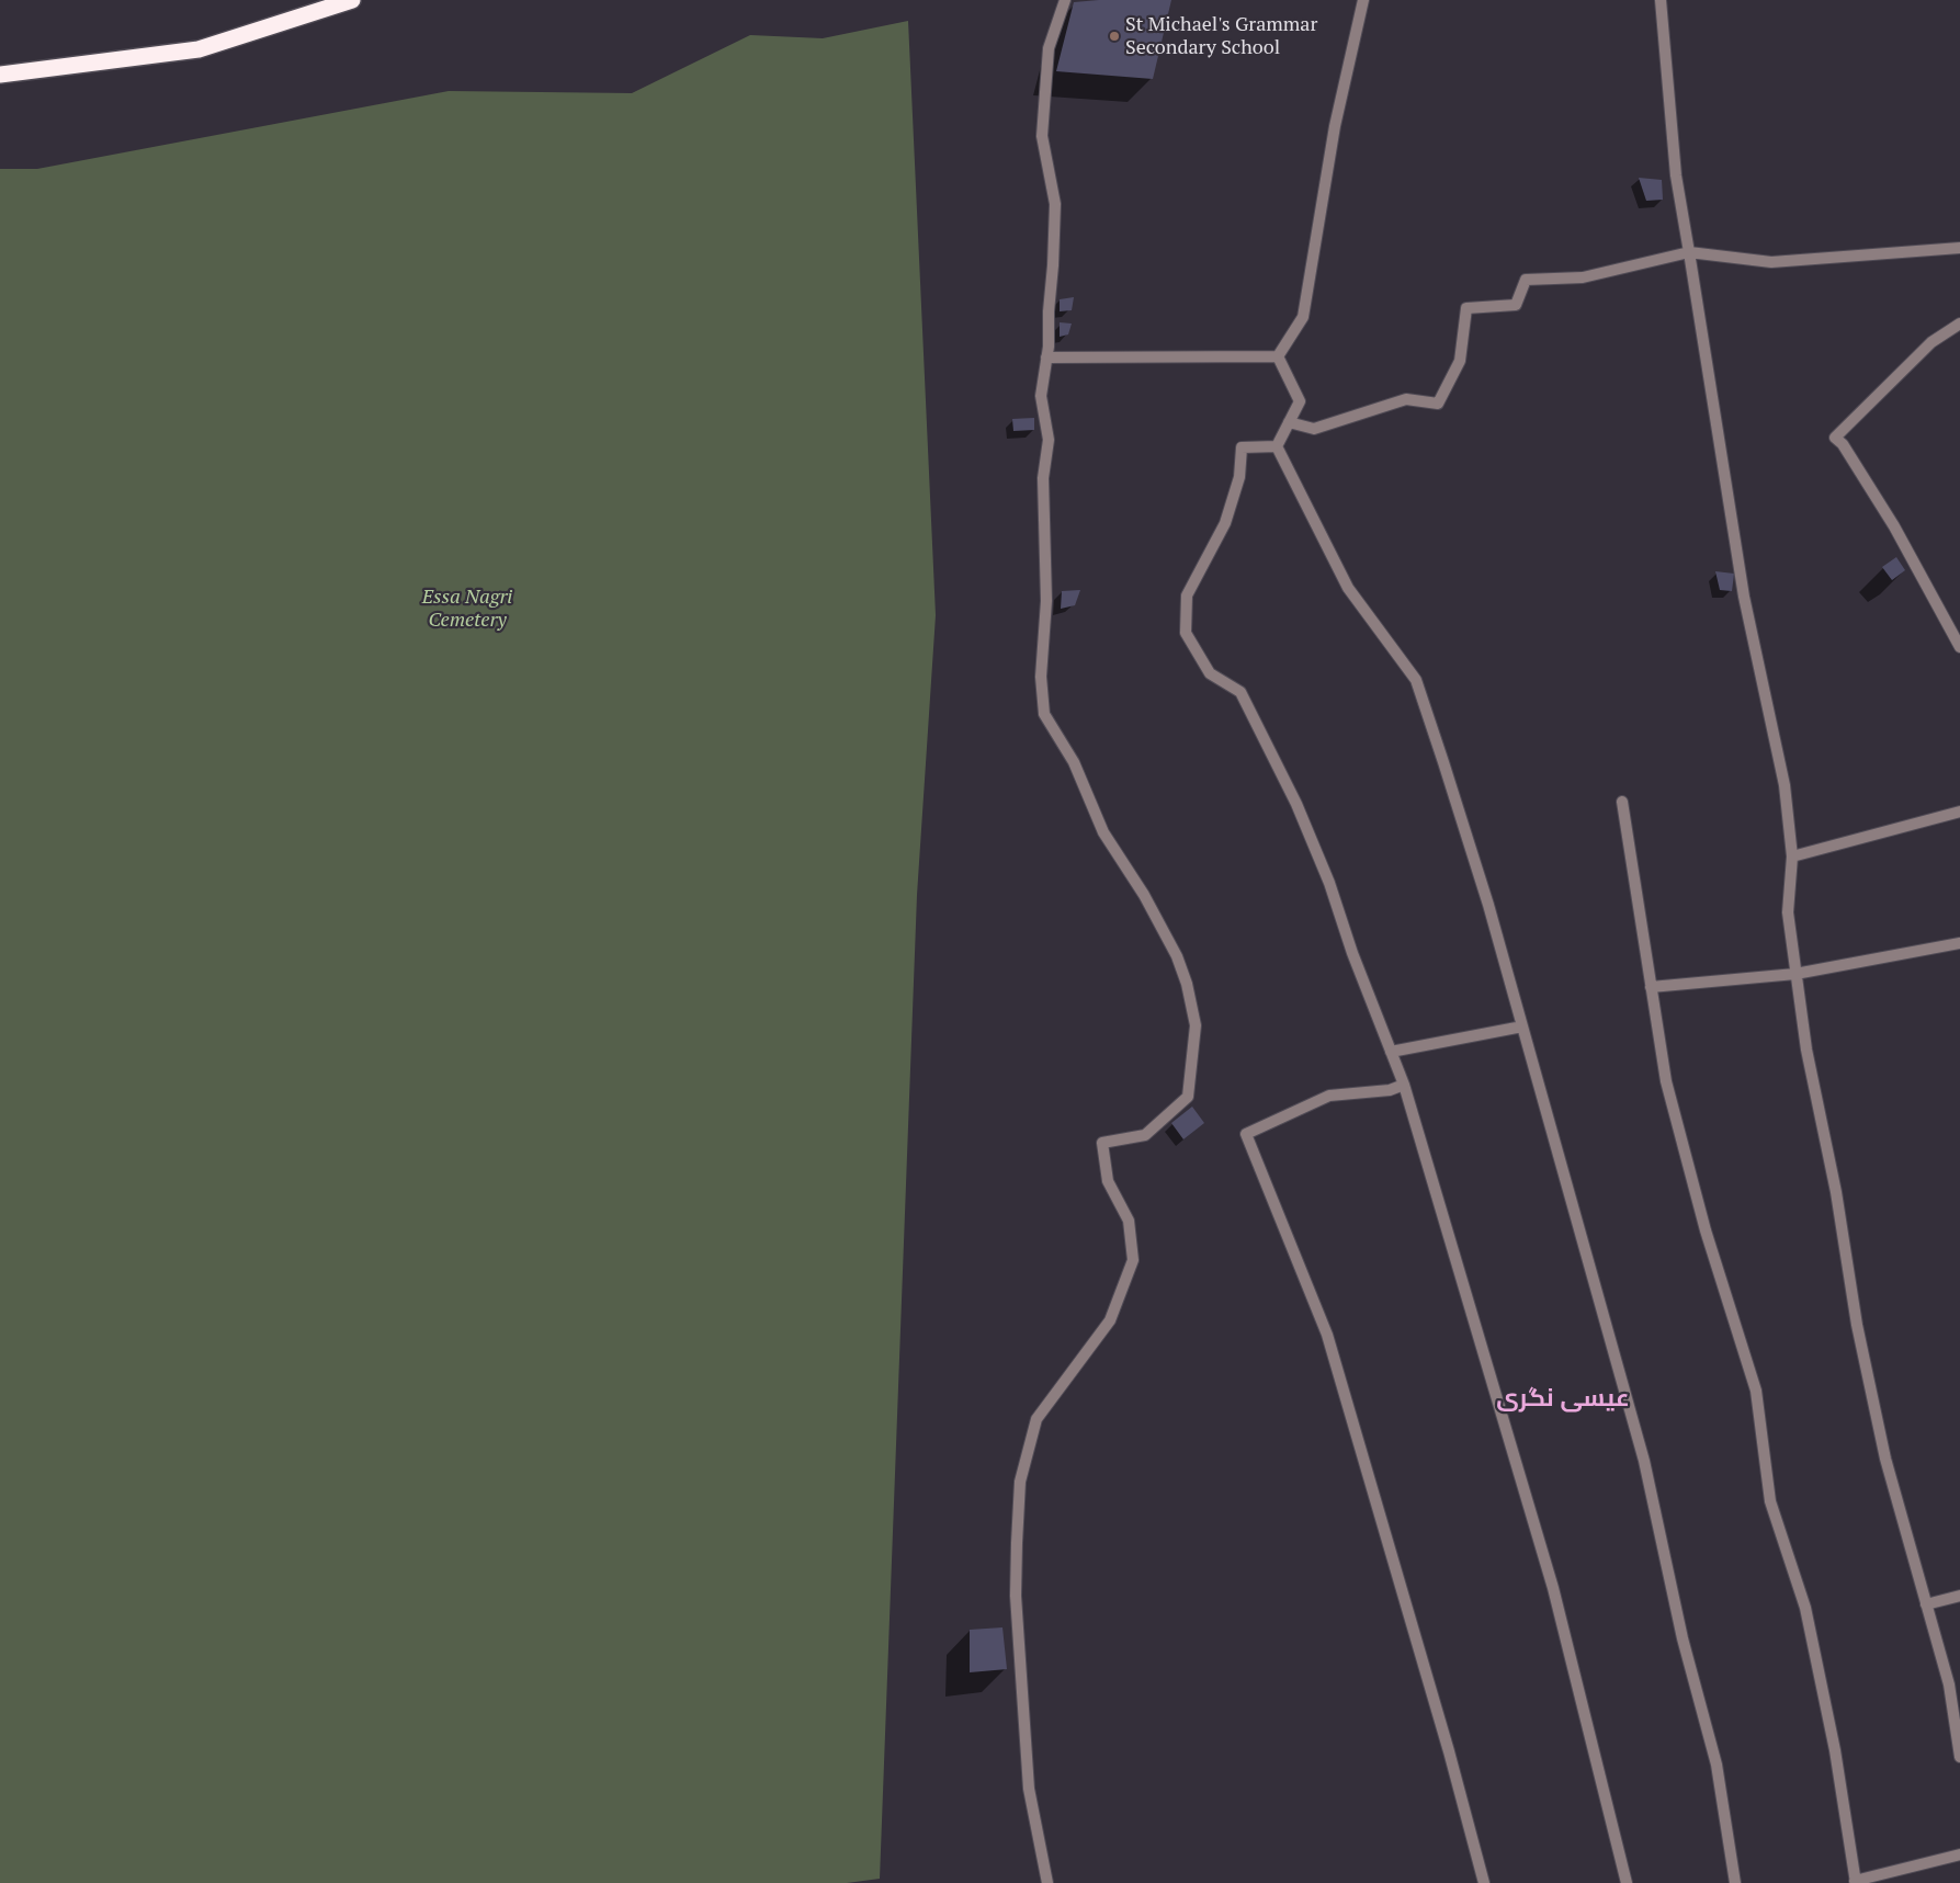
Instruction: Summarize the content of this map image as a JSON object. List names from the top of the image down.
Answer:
{
  "districts": ["عیسی نگری"],
  "parks": ["Essa Nagri Cemetery"],
  "places": ["St Michael's Grammar Secondary School"]
}
